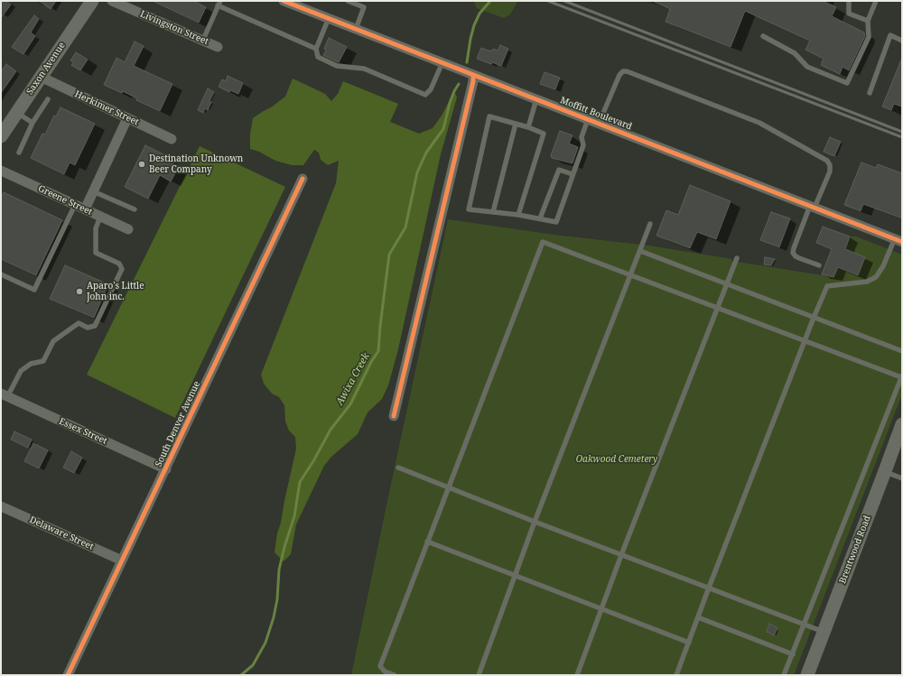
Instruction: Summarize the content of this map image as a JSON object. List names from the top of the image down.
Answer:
{
  "streets": {
    "street": [
      "Livingston Street",
      "Saxon Avenue",
      "Herkimer Street",
      "Moffitt Boulevard",
      "Greene Street",
      "South Denver Avenue",
      "Essex Street",
      "Delaware Street",
      "Brentwood Road"
    ]
  },
  "crossings": [
    ["Saxon Avenue", "Herkimer Street"],
    ["South Denver Avenue", "Essex Street"],
    ["South Denver Avenue", "Delaware Street"]
  ],
  "water": ["Awixa Creek"],
  "parks": ["Oakwood Cemetery"],
  "places": ["Destination Unknown Beer Company", "Aparo's Little John inc."]
}
